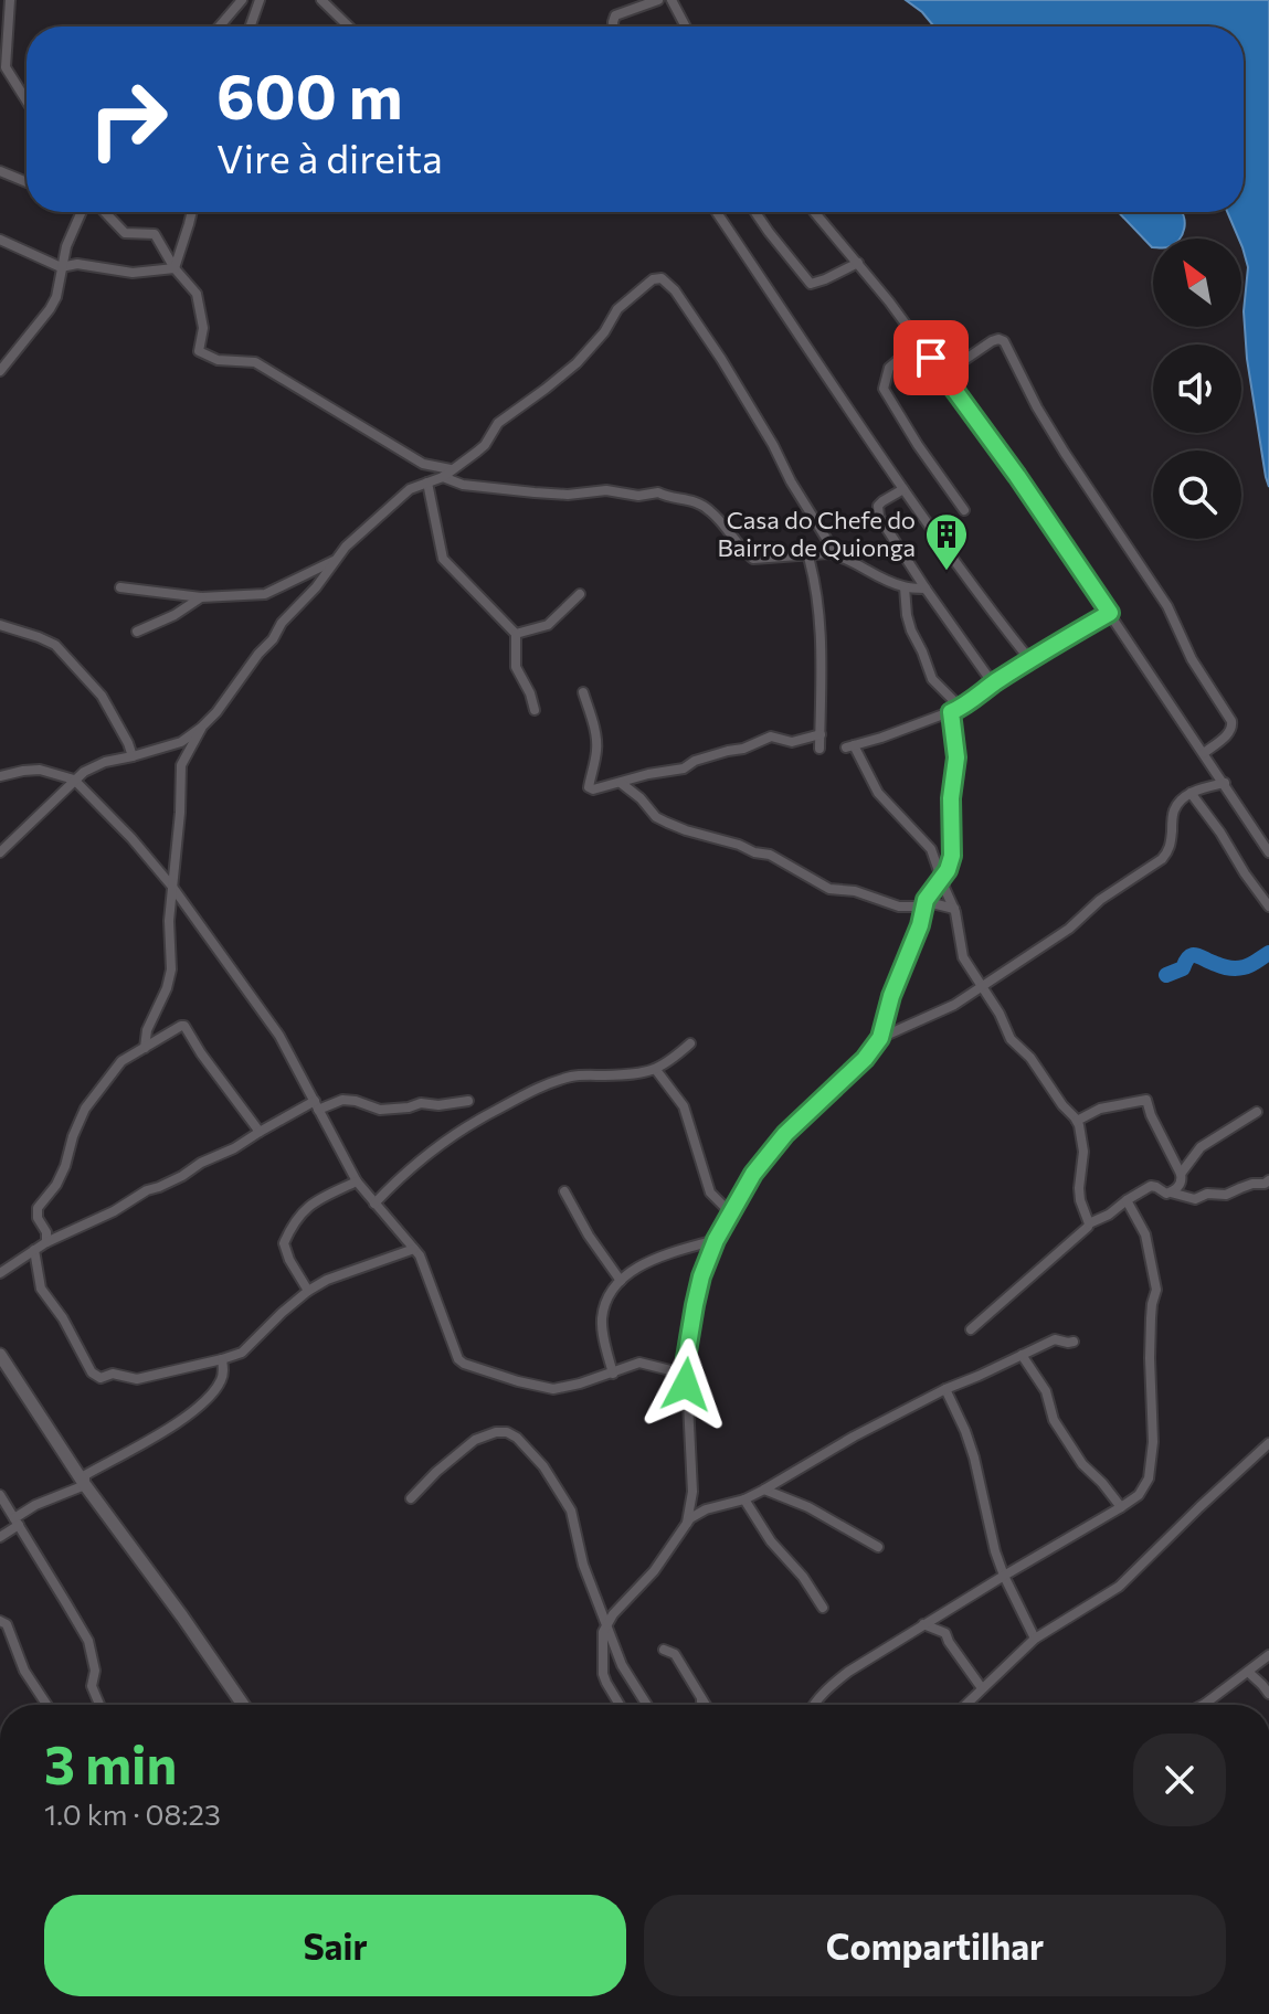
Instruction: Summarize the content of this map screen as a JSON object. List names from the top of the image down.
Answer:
{
  "places": {
    "building": ["Casa do Chefe do Bairro de Quionga"]
  },
  "north": "top left",
  "page": {
    "turn": ["600 m", "Vire à direita"],
    "heading": ["3 min", "1.0 km · 08:23"],
    "buttons": ["Sair", "Compartilhar"]
  }
}
